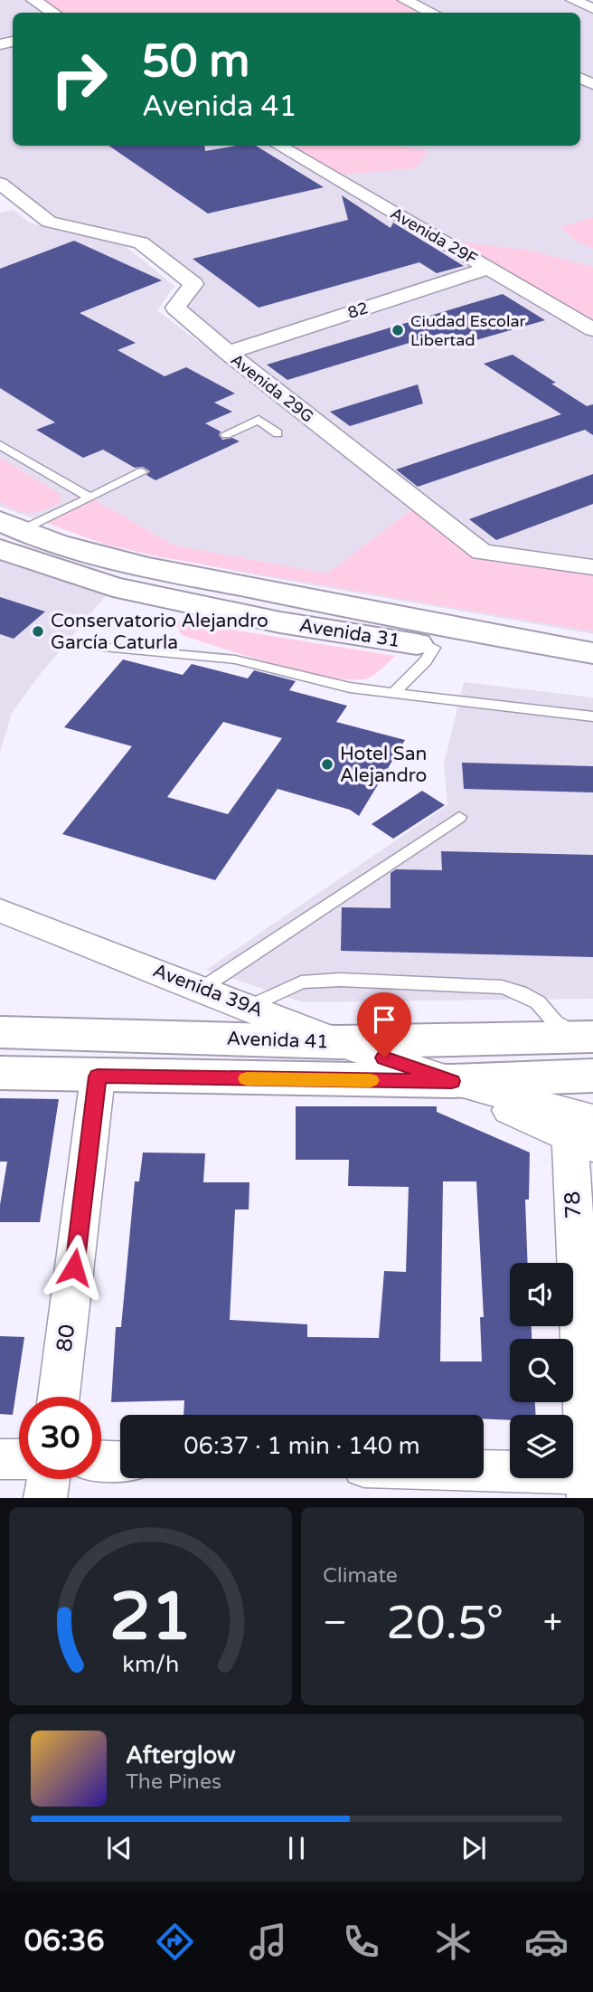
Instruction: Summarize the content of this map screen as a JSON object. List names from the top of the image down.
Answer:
{
  "streets": {
    "main road": ["Avenida 31", "Avenida 41"],
    "street": [
      "Avenida 29F",
      "82",
      "Avenida 29G",
      "Avenida 39A",
      "78",
      "80"
    ]
  },
  "crossings": [
    ["Avenida 29F", "82"],
    ["82", "Avenida 29G"],
    ["Avenida 39A", "Avenida 41"],
    ["Avenida 39A", "78"],
    ["Avenida 41", "80"]
  ],
  "places": ["Ciudad Escolar Libertad", "Conservatorio Alejandro García Caturla", "Hotel San Alejandro"],
  "page": {
    "turn": ["50 m", "Avenida 41"],
    "limit": "30",
    "trip": "06:37 · 1 min · 140 m",
    "tile": "Climate",
    "heat": ["−", "20.5°", "+"],
    "song": ["Afterglow", "The Pines"],
    "tabs": "06:36",
    "gauge": ["21", "km/h"]
  }
}
